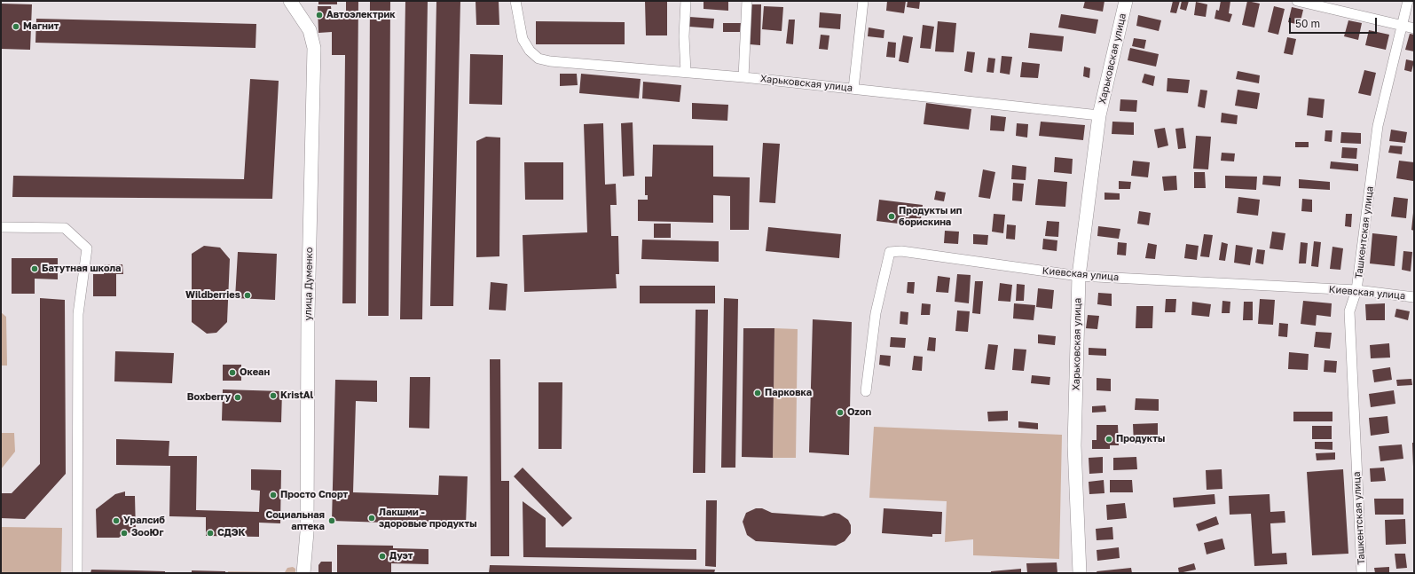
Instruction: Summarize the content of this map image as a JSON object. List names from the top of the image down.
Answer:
{
  "streets": {
    "street": [
      "Харьковская улица",
      "Ташкентская улица",
      "Киевская улица",
      "улица Думенко"
    ]
  },
  "crossings": [
    ["Харьковская улица", "Киевская улица"],
    ["Ташкентская улица", "Киевская улица"]
  ],
  "places": [
    "Автоэлектрик",
    "Магнит",
    "Продукты ип борискина",
    "Батутная школа",
    "Wildberries",
    "Океан",
    "Парковка",
    "KristAl",
    "Boxberry",
    "Ozon",
    "Продукты",
    "Просто Спорт",
    "Лакшми - здоровые продукты",
    "Уралсиб",
    "Социальная аптека",
    "ЗооЮг",
    "СДЭК",
    "Дуэт"
  ],
  "scale_bar": "50 m"
}
